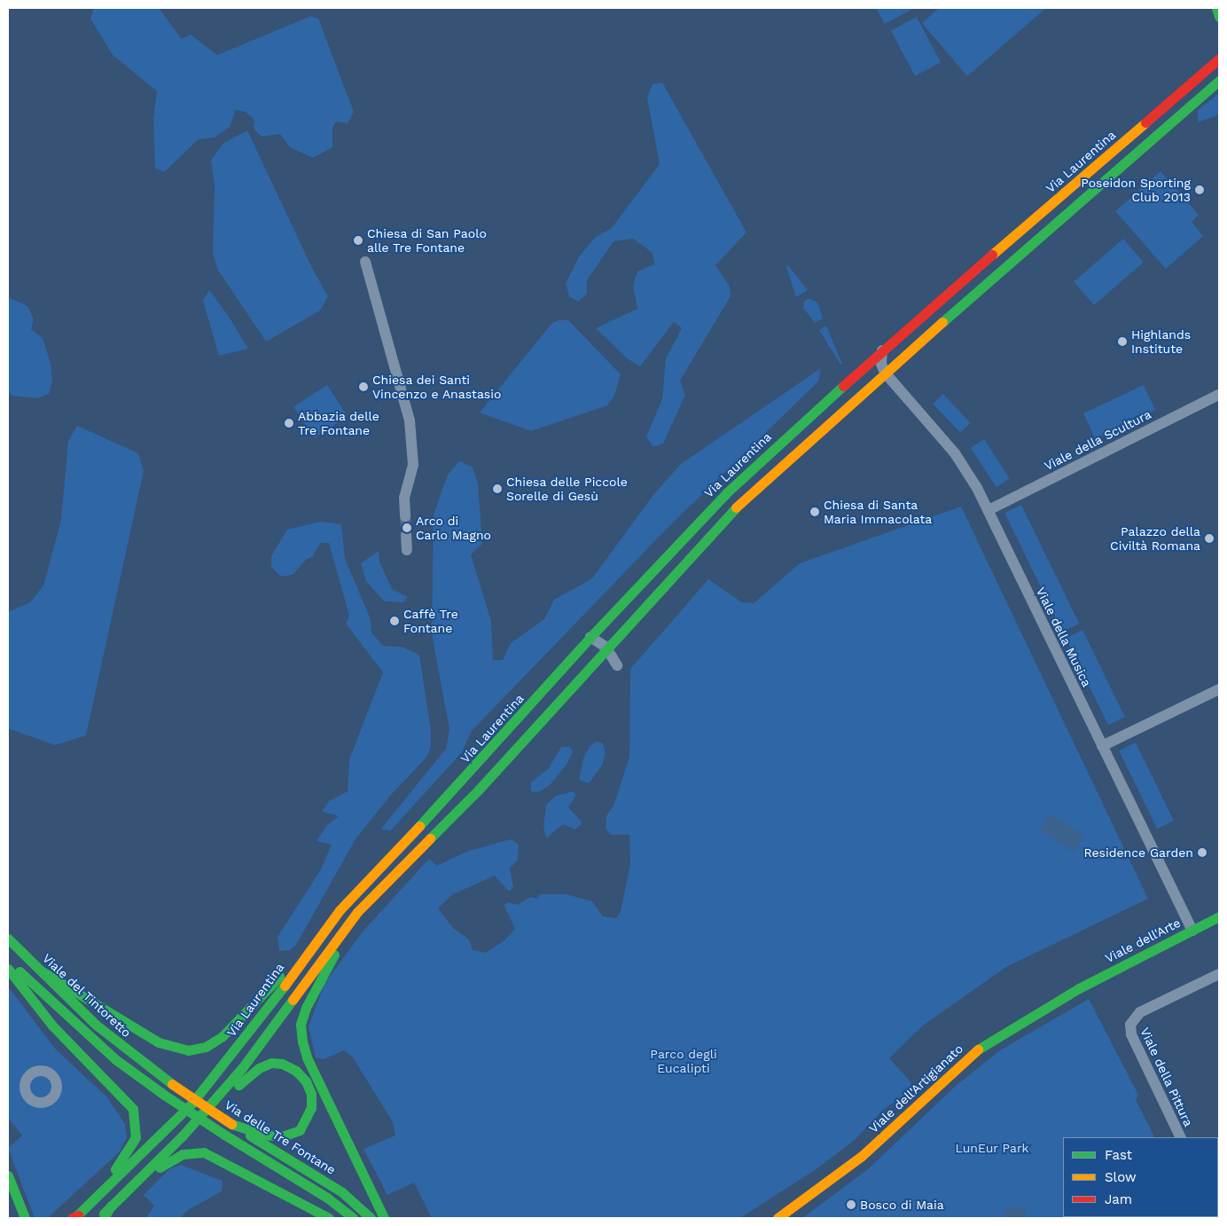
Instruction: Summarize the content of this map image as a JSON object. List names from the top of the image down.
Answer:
{
  "streets": {
    "main road": [
      "Via Laurentina",
      "Viale dell'Arte",
      "Viale del Tintoretto",
      "Viale dell'Artigianato",
      "Via delle Tre Fontane"
    ],
    "street": ["Viale della Scultura", "Viale della Musica", "Viale della Pittura"]
  },
  "crossings": [
    ["Viale della Scultura", "Viale della Musica"],
    ["Viale della Musica", "Viale dell'Arte"],
    ["Viale dell'Arte", "Viale dell'Artigianato"],
    ["Viale del Tintoretto", "Via delle Tre Fontane"]
  ],
  "parks": ["Parco degli Eucalipti", "LunEur Park"],
  "places": [
    "Poseidon Sporting Club 2013",
    "Chiesa di San Paolo alle Tre Fontane",
    "Highlands Institute",
    "Chiesa dei Santi Vincenzo e Anastasio",
    "Abbazia delle Tre Fontane",
    "Chiesa delle Piccole Sorelle di Gesù",
    "Chiesa di Santa Maria Immacolata",
    "Arco di Carlo Magno",
    "Palazzo della Civiltà Romana",
    "Caffè Tre Fontane",
    "Residence Garden",
    "Bosco di Maia"
  ],
  "legend": ["Fast", "Slow", "Jam"]
}
